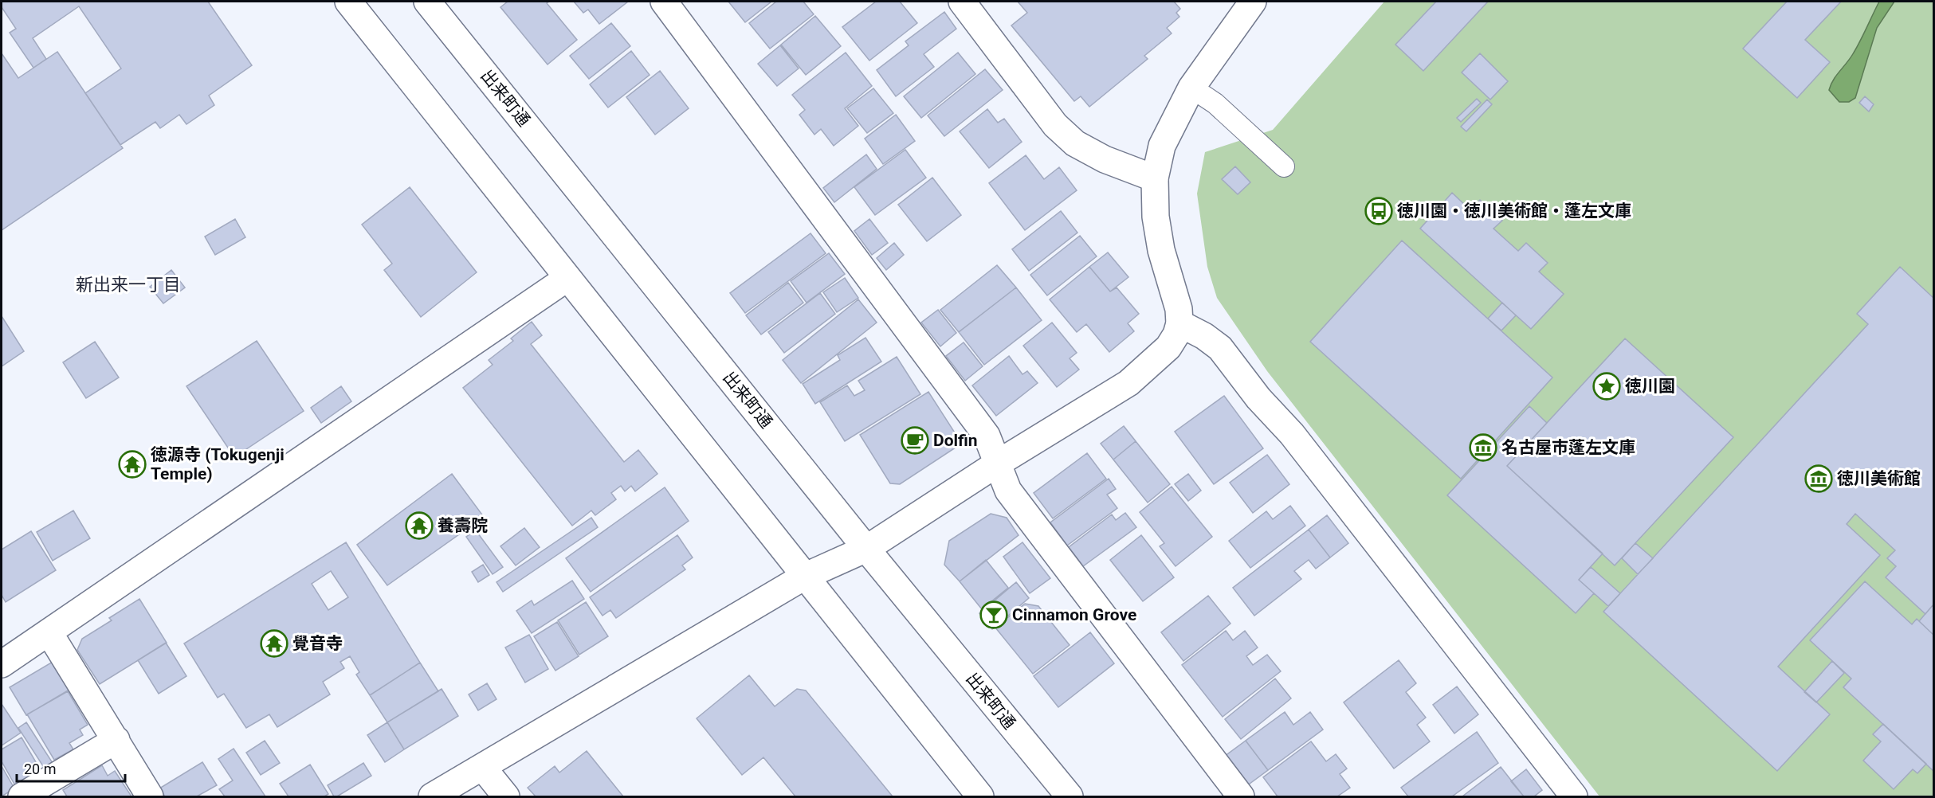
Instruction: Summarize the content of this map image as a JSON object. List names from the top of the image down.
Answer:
{
  "streets": {
    "street": ["出来町通"]
  },
  "districts": ["新出来一丁目"],
  "places": {
    "bus stop": ["徳川園・徳川美術館・蓬左文庫"],
    "place": ["徳川園"],
    "cafe": ["Dolfin"],
    "museum": ["名古屋市蓬左文庫", "徳川美術館"],
    "temple": ["徳源寺 (Tokugenji Temple)", "養壽院", "覺音寺"],
    "bar": ["Cinnamon Grove"]
  },
  "scale_bar": "20 m"
}
